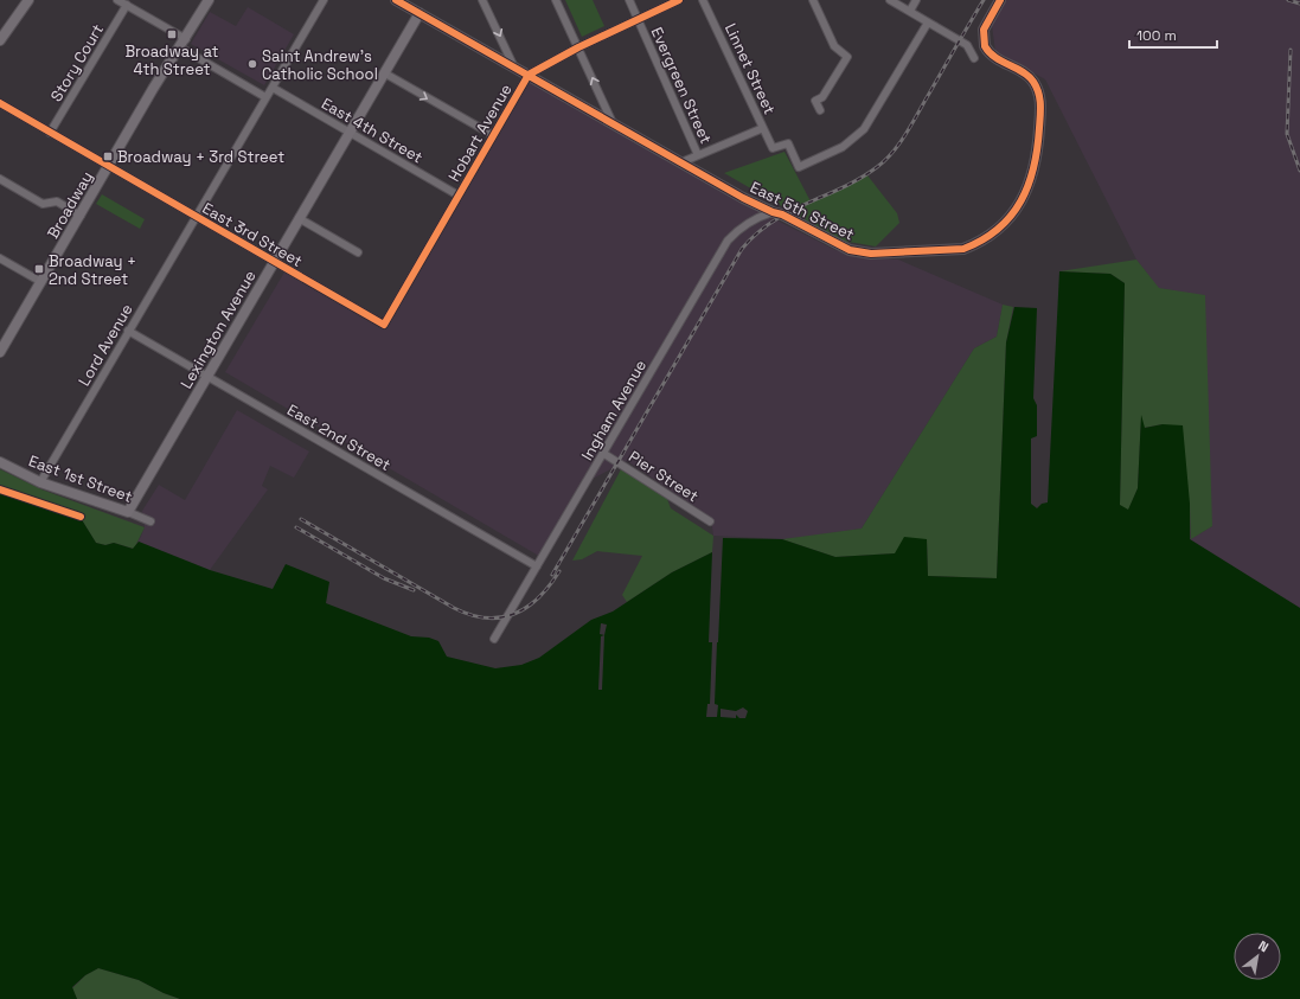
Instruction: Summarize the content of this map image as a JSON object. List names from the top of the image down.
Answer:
{
  "streets": {
    "street": [
      "Story Court",
      "Linnet Street",
      "Evergreen Street",
      "East 4th Street",
      "Hobart Avenue",
      "Broadway",
      "East 5th Street",
      "East 3rd Street",
      "Lexington Avenue",
      "Lord Avenue",
      "Ingham Avenue",
      "East 2nd Street",
      "Pier Street",
      "East 1st Street"
    ]
  },
  "crossings": [
    ["Story Court", "East 3rd Street"],
    ["Evergreen Street", "Hobart Avenue"],
    ["East 4th Street", "Hobart Avenue"],
    ["East 4th Street", "Lexington Avenue"],
    ["East 4th Street", "Lord Avenue"],
    ["Hobart Avenue", "East 5th Street"],
    ["Hobart Avenue", "East 3rd Street"],
    ["Broadway", "East 3rd Street"],
    ["East 5th Street", "Lexington Avenue"],
    ["East 5th Street", "Ingham Avenue"],
    ["East 3rd Street", "Lexington Avenue"],
    ["East 3rd Street", "Lord Avenue"],
    ["Lexington Avenue", "East 2nd Street"],
    ["Lexington Avenue", "East 1st Street"],
    ["Lord Avenue", "East 2nd Street"],
    ["Lord Avenue", "East 1st Street"],
    ["Ingham Avenue", "East 2nd Street"],
    ["Ingham Avenue", "Pier Street"]
  ],
  "places": {
    "transit": ["Broadway at 4th Street", "Broadway + 3rd Street", "Broadway + 2nd Street"],
    "other": ["Saint Andrew's Catholic School"]
  },
  "scale_bar": "100 m",
  "north": "top right"
}
